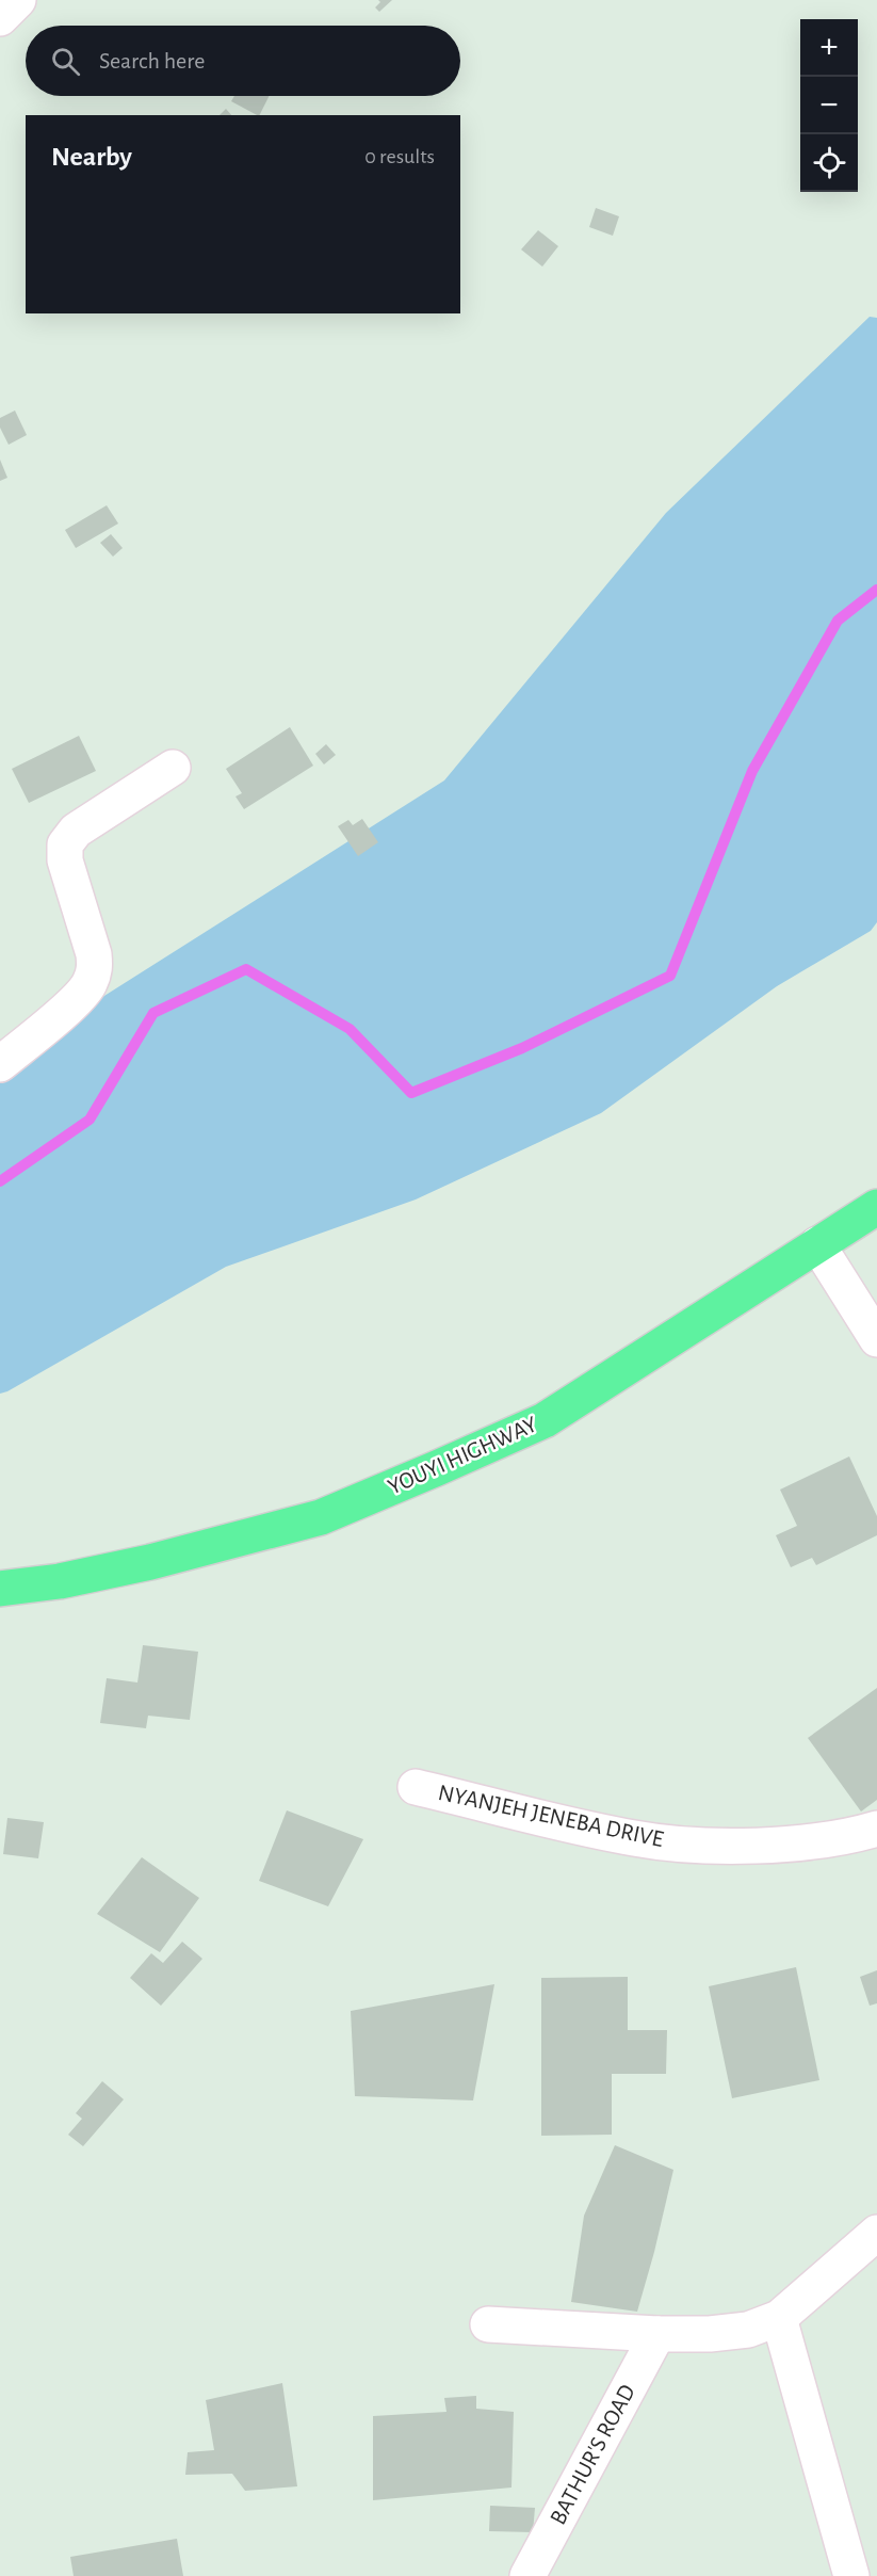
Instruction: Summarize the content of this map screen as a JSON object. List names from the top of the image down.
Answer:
{
  "streets": {
    "main road": ["YOUYI HIGHWAY"],
    "street": ["NYANJEH JENEBA DRIVE", "BATHUR'S ROAD"]
  },
  "page": {
    "map_buttons": ["+", "−"],
    "search": "Search here",
    "heading": ["Nearby", "0 results"]
  }
}
